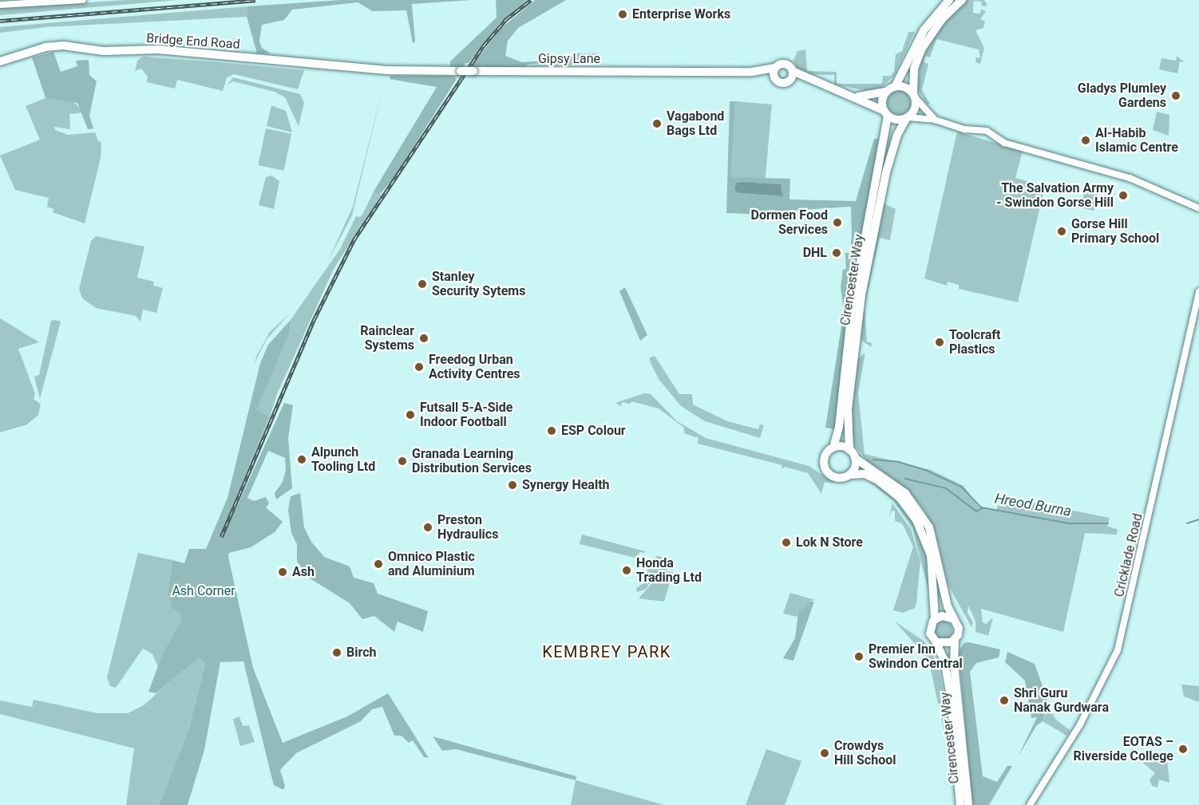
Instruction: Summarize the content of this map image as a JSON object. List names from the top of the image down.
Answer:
{
  "streets": {
    "main road": ["Bridge End Road", "Gipsy Lane", "Cirencester Way"],
    "street": ["Cricklade Road"]
  },
  "crossings": [
    ["Bridge End Road", "Gipsy Lane"]
  ],
  "districts": ["KEMBREY PARK"],
  "water": ["Hreod Burna"],
  "parks": ["Ash Corner"],
  "places": [
    "Enterprise Works",
    "Gladys Plumley Gardens",
    "Vagabond Bags Ltd",
    "Al-Habib Islamic Centre",
    "The Salvation Army - Swindon Gorse Hill",
    "Dormen Food Services",
    "Gorse Hill Primary School",
    "DHL",
    "Stanley Security Sytems",
    "Rainclear Systems",
    "Toolcraft Plastics",
    "Freedog Urban Activity Centres",
    "Futsall 5-A-Side Indoor Football",
    "ESP Colour",
    "Alpunch Tooling Ltd",
    "Granada Learning Distribution Services",
    "Synergy Health",
    "Preston Hydraulics",
    "Lok N Store",
    "Omnico Plastic and Aluminium",
    "Honda Trading Ltd",
    "Ash",
    "Birch",
    "Premier Inn Swindon Central",
    "Shri Guru Nanak Gurdwara",
    "EOTAS – Riverside College",
    "Crowdys Hill School"
  ]
}
